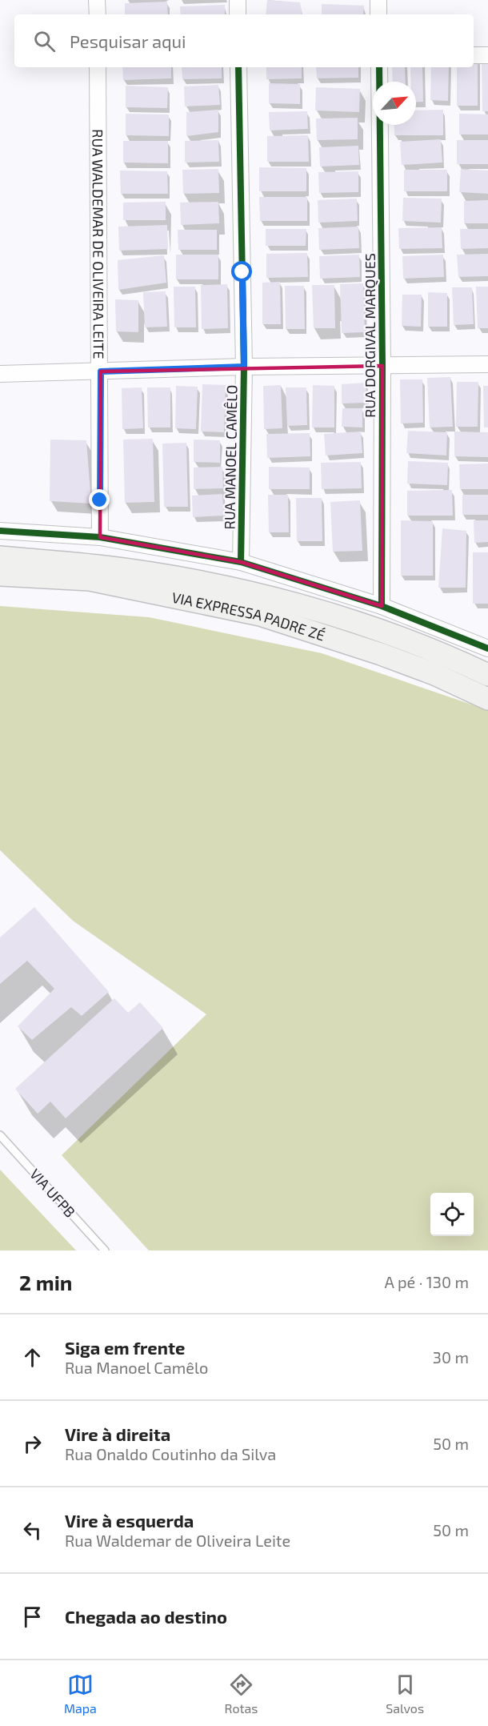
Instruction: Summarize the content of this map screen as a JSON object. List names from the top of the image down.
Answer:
{
  "streets": {
    "main road": ["VIA EXPRESSA PADRE ZÉ"],
    "street": ["RUA WALDEMAR DE OLIVEIRA LEITE", "RUA DORGIVAL MARQUES", "RUA MANOEL CAMÊLO"],
    "lane": ["VIA UFPB"]
  },
  "north": "top right",
  "page": {
    "search": "Pesquisar aqui",
    "heading": ["2 min", "A pé · 130 m"],
    "list": [
      ["Siga em frente", "Rua Manoel Camêlo", "30 m"],
      ["Vire à direita", "Rua Onaldo Coutinho da Silva", "50 m"],
      ["Vire à esquerda", "Rua Waldemar de Oliveira Leite", "50 m"],
      "Chegada ao destino"
    ],
    "nav": ["Mapa", "Rotas", "Salvos"]
  }
}
